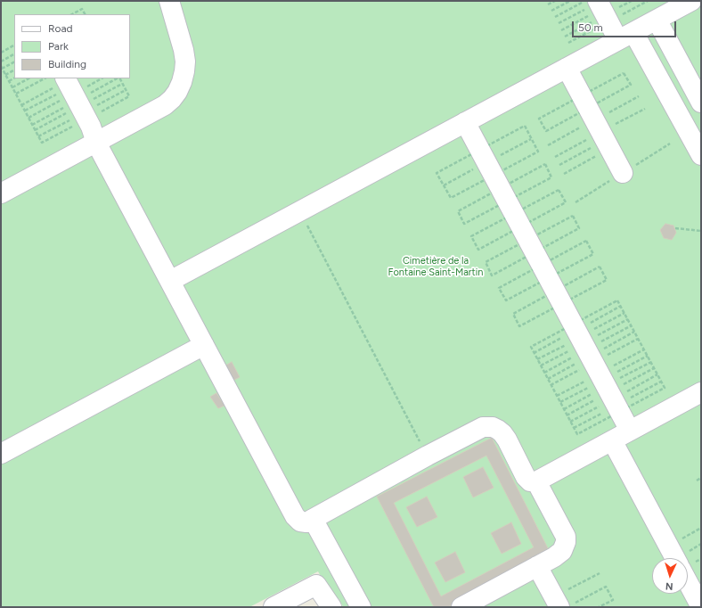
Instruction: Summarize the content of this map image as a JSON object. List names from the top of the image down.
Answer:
{
  "parks": ["Cimetière de la Fontaine Saint-Martin"],
  "legend": ["Road", "Park", "Building"],
  "scale_bar": "50 m",
  "north": "bottom"
}
